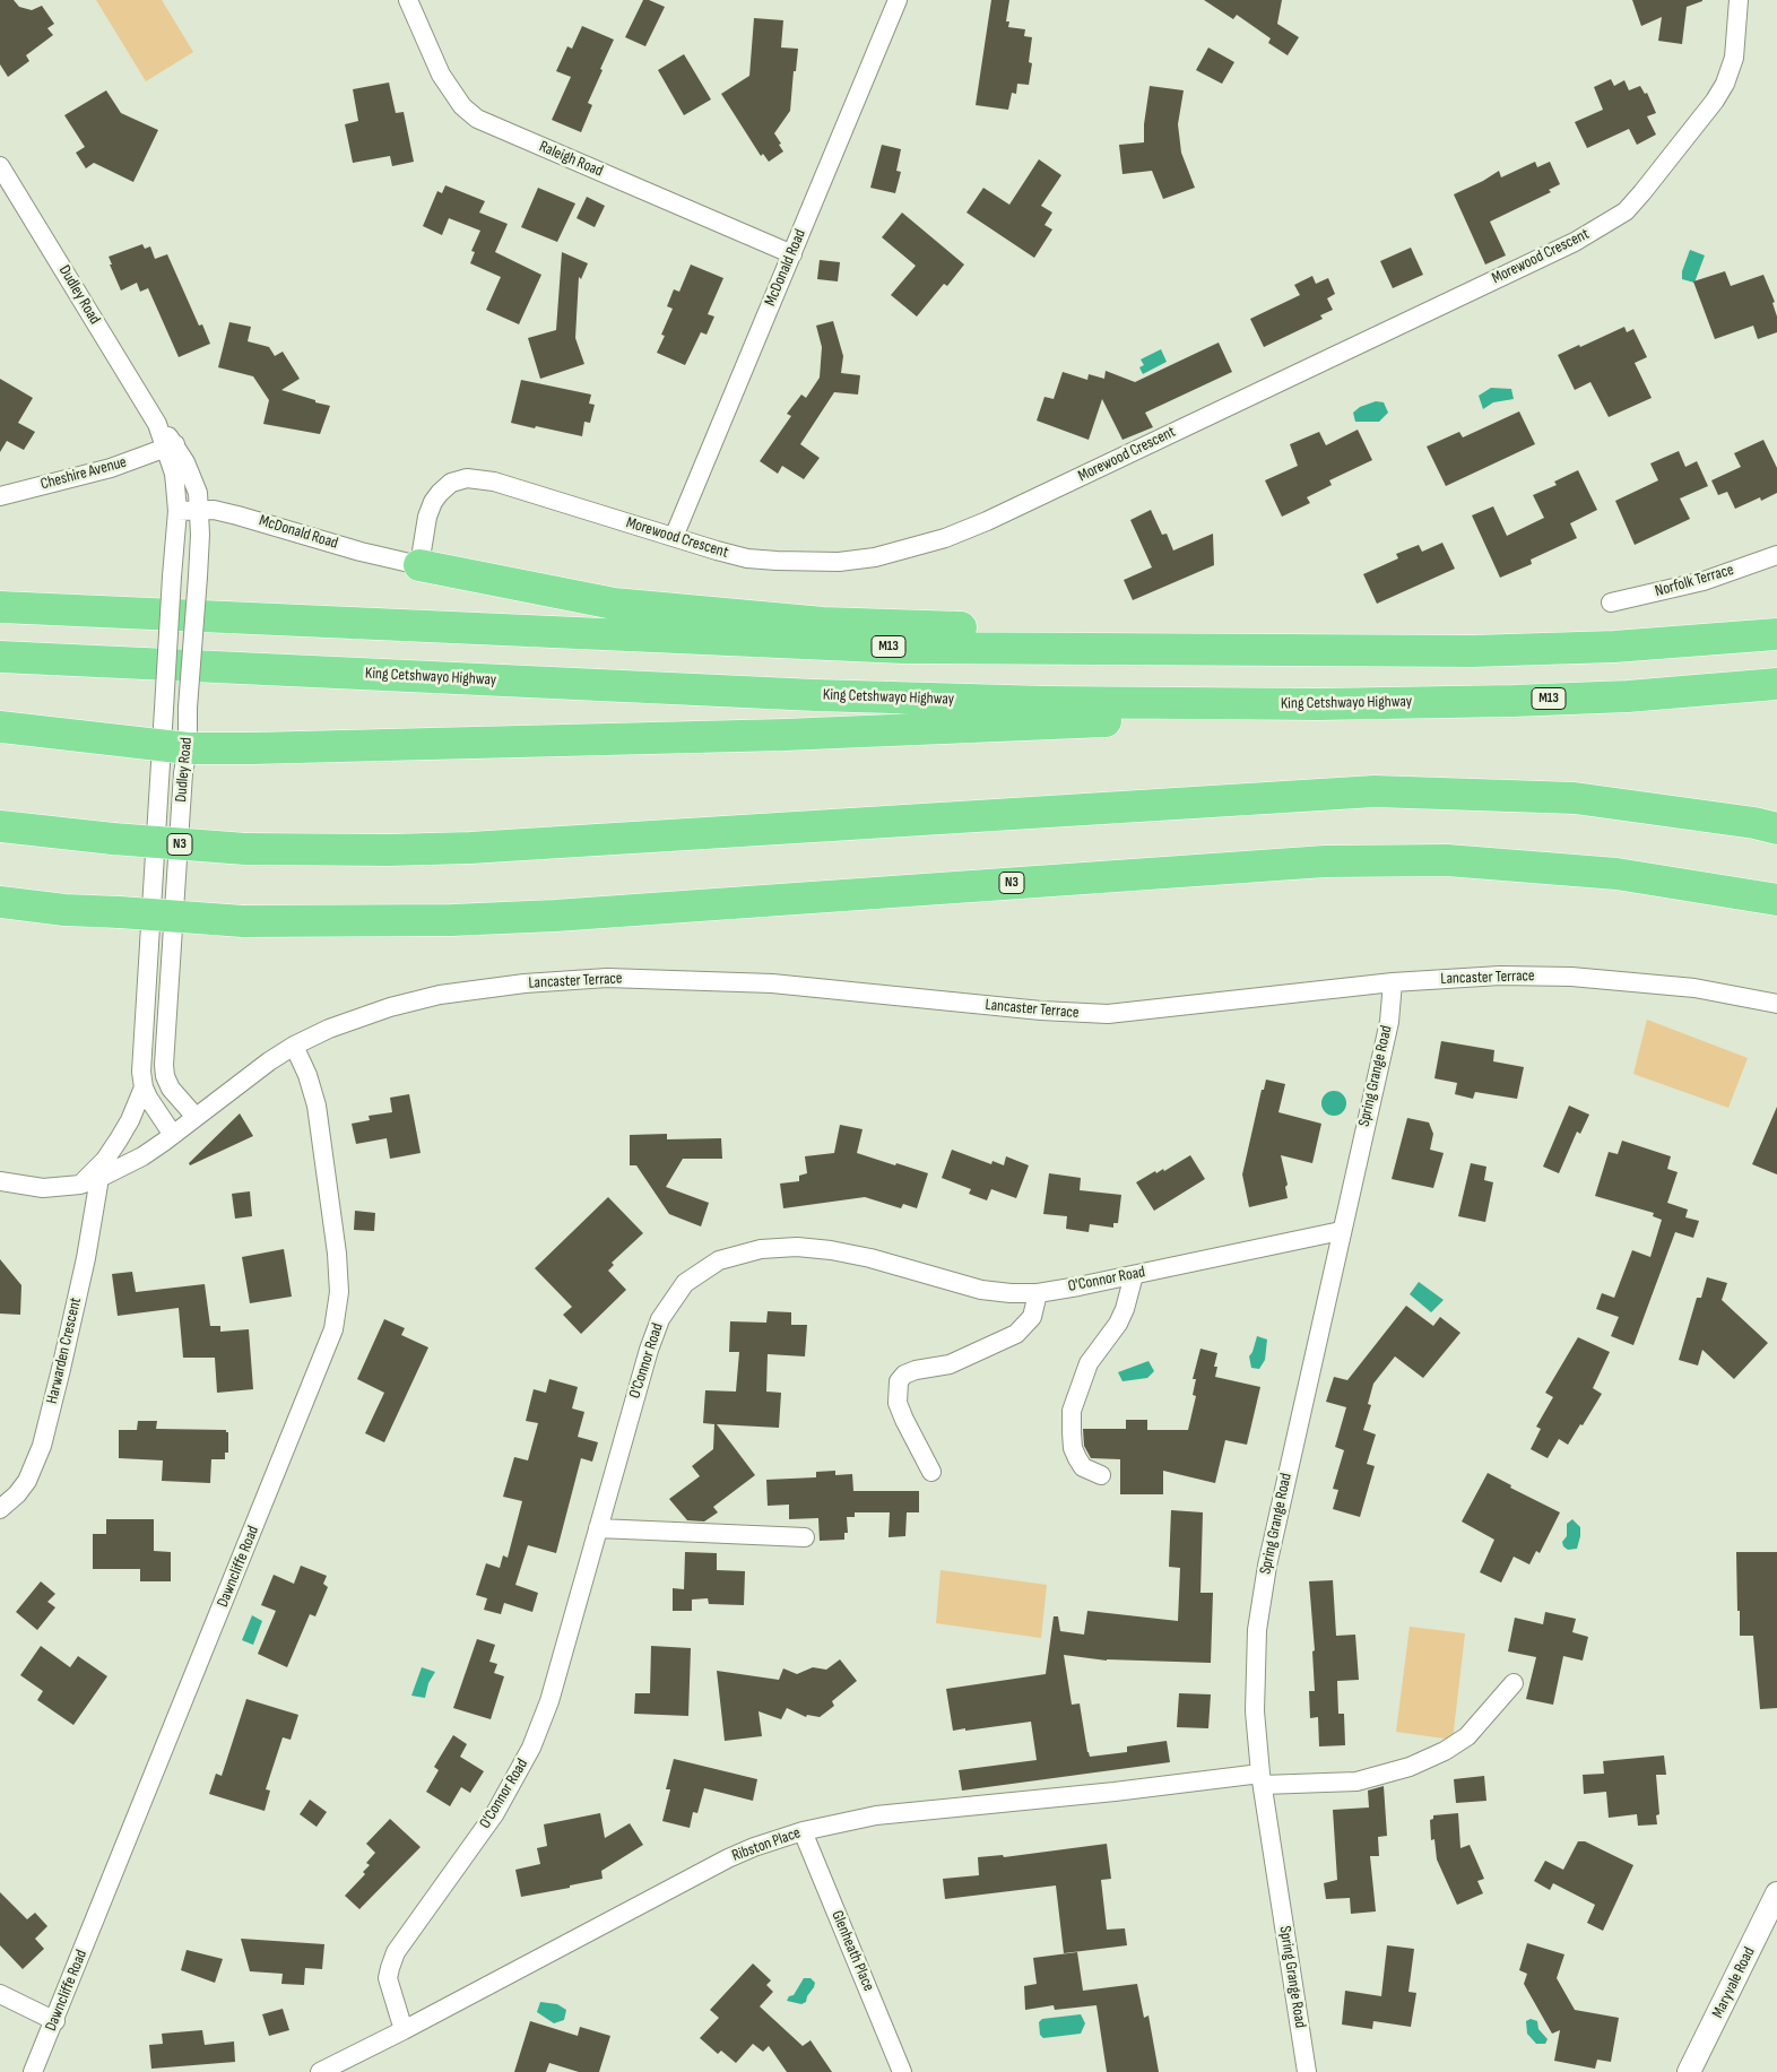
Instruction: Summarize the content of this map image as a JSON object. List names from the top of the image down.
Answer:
{
  "streets": {
    "highway": ["M13", "King Cetshwayo Highway", "N3"],
    "street": [
      "Raleigh Road",
      "Morewood Crescent",
      "McDonald Road",
      "Dudley Road",
      "Cheshire Avenue",
      "Norfolk Terrace",
      "Lancaster Terrace",
      "Spring Grange Road",
      "O'Connor Road",
      "Harwarden Crescent",
      "Dawncliffe Road",
      "Ribston Place",
      "Glenheath Place",
      "Maryvale Road"
    ]
  },
  "crossings": [
    ["Raleigh Road", "McDonald Road"],
    ["Morewood Crescent", "McDonald Road"],
    ["McDonald Road", "Dudley Road"],
    ["Dudley Road", "Cheshire Avenue"],
    ["Lancaster Terrace", "Spring Grange Road"],
    ["Lancaster Terrace", "Dawncliffe Road"],
    ["Spring Grange Road", "O'Connor Road"],
    ["Spring Grange Road", "Ribston Place"],
    ["O'Connor Road", "Ribston Place"],
    ["Ribston Place", "Glenheath Place"]
  ]
}
